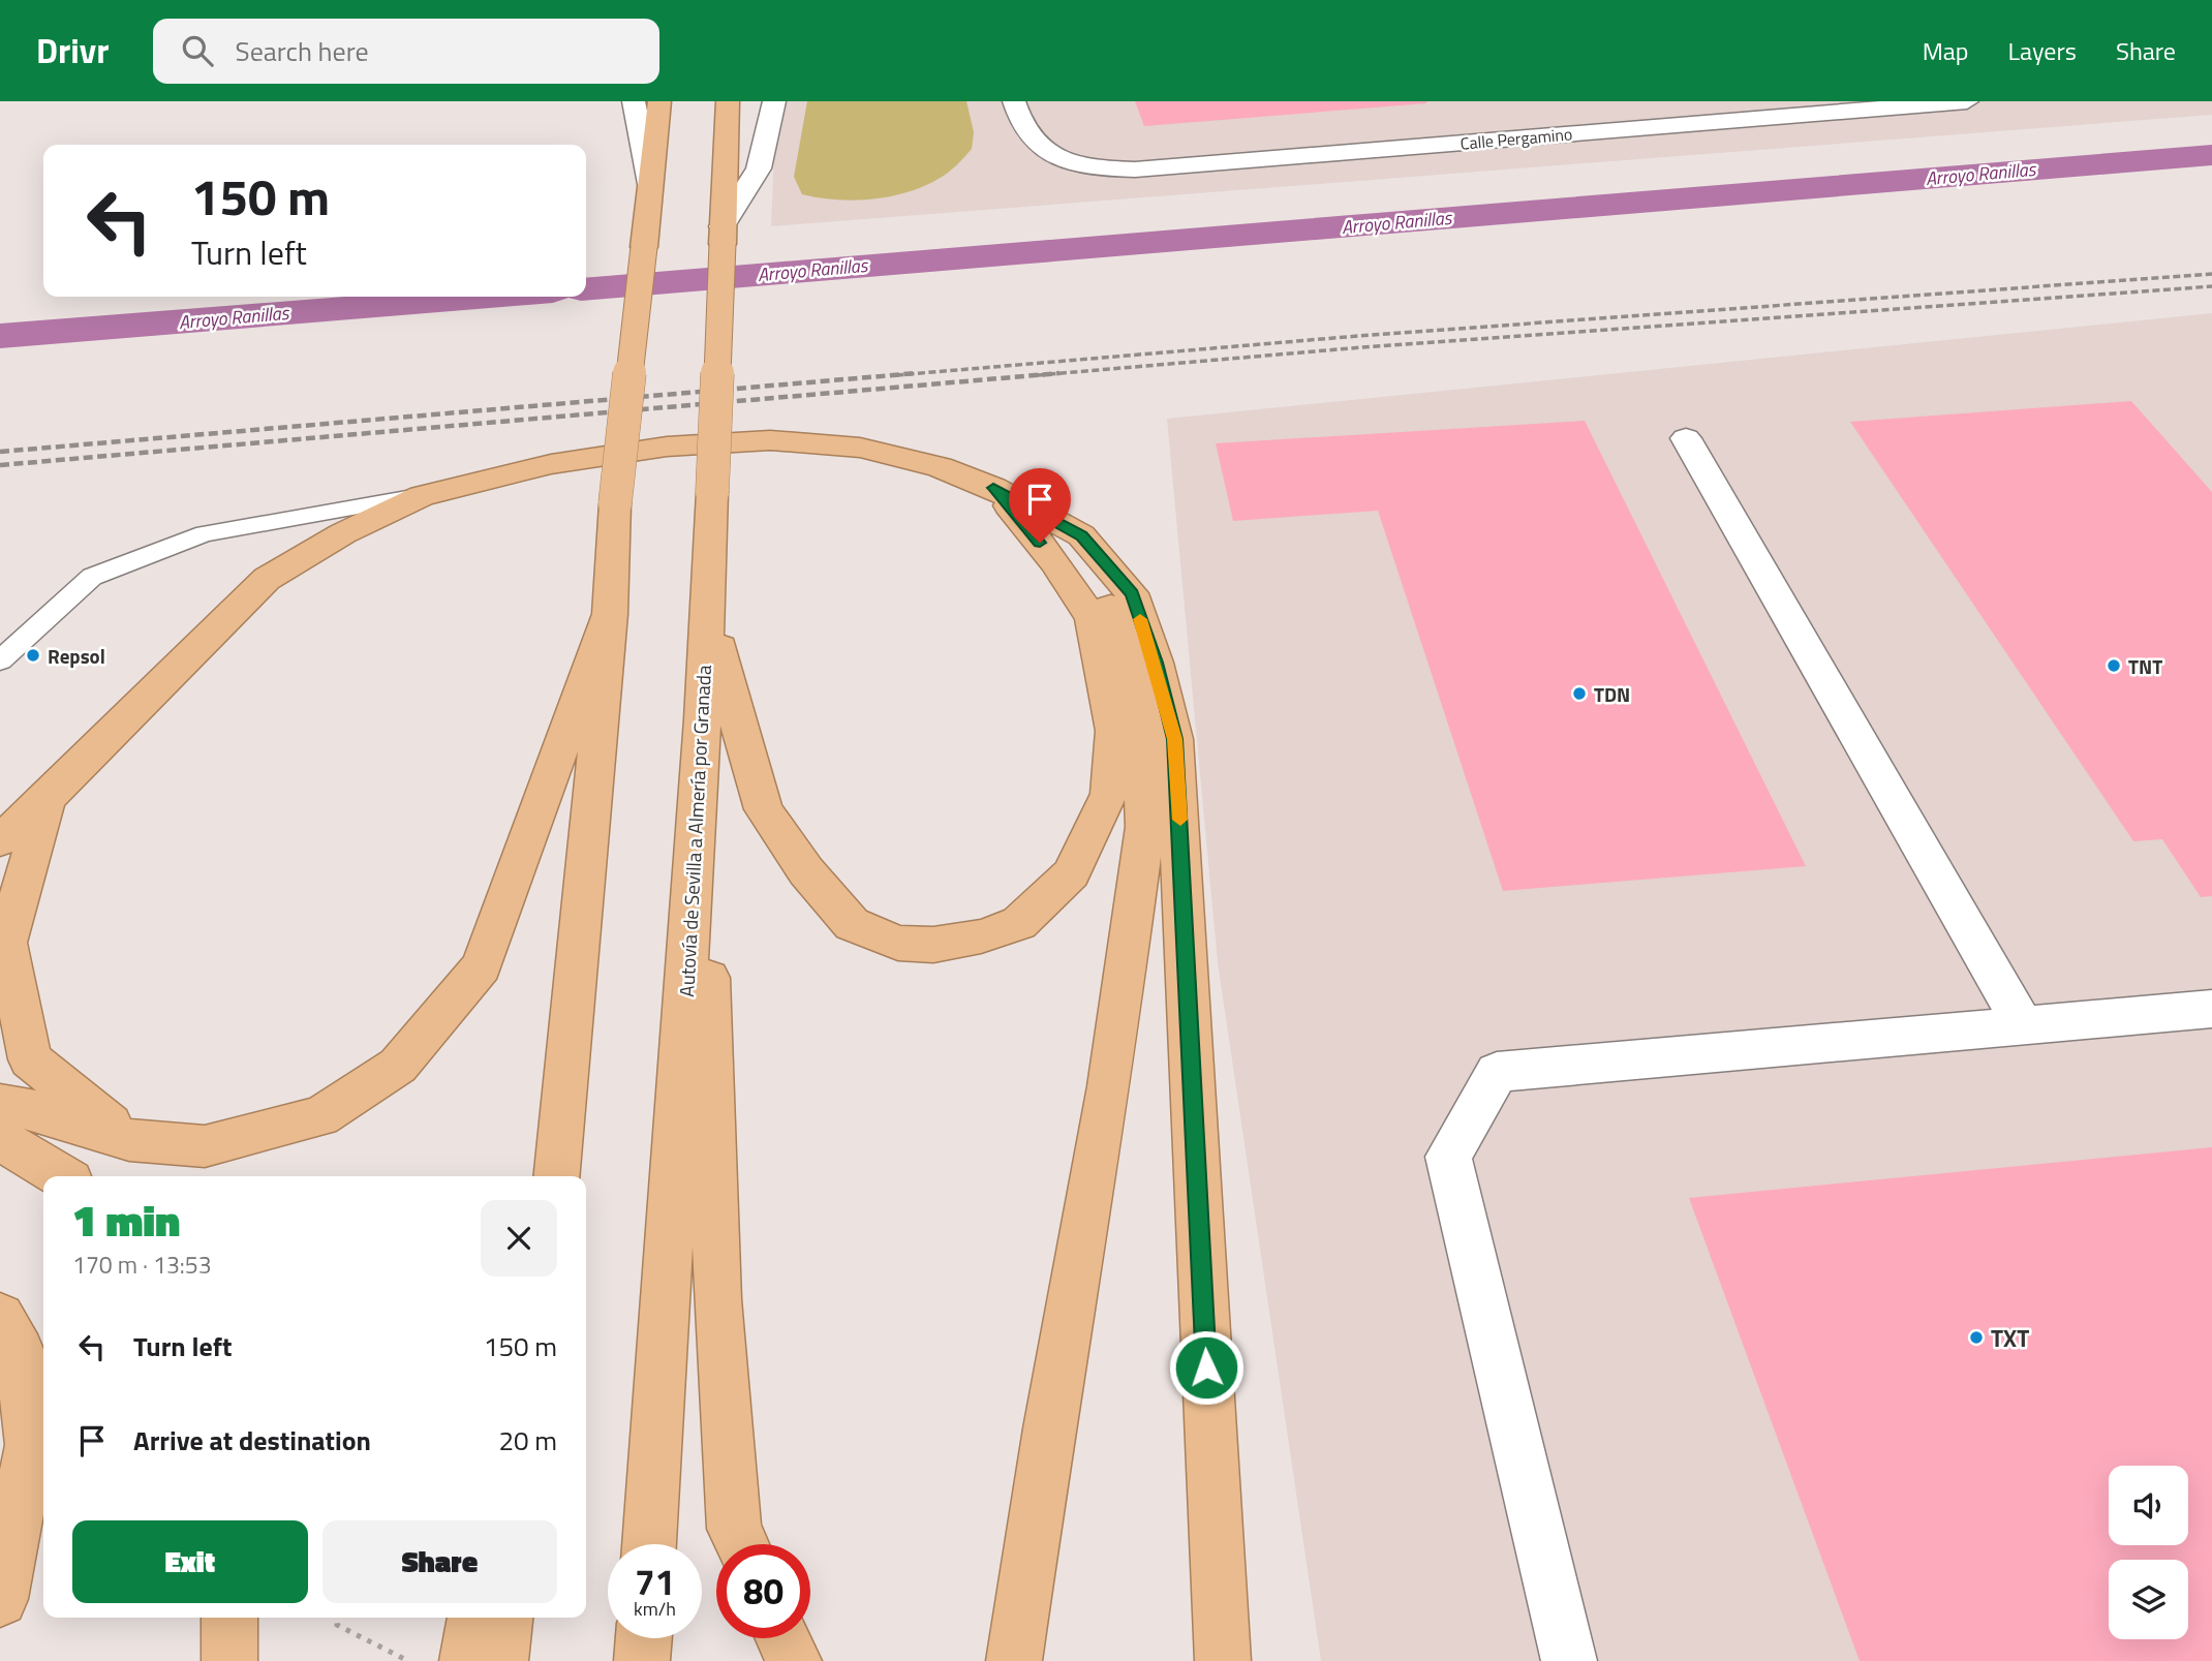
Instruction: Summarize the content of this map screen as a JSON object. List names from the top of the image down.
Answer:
{
  "streets": {
    "highway": ["Autovía de Sevilla a Almería por Granada"],
    "street": ["Calle Pergamino"]
  },
  "water": ["Arroyo Ranillas"],
  "places": [
    "Repsol",
    "TNT",
    "TDN",
    "TXT"
  ],
  "page": {
    "header": "Drivr",
    "search": "Search here",
    "nav": ["Map", "Layers", "Share"],
    "turn": ["150 m", "Turn left"],
    "heading": ["1 min", "170 m · 13:53"],
    "list": [
      {
        "name": "Turn left",
        "value": "150 m"
      },
      {
        "name": "Arrive at destination",
        "value": "20 m"
      }
    ],
    "buttons": ["Exit", "Share"],
    "speed": "71 km/h",
    "limit": "80"
  }
}
